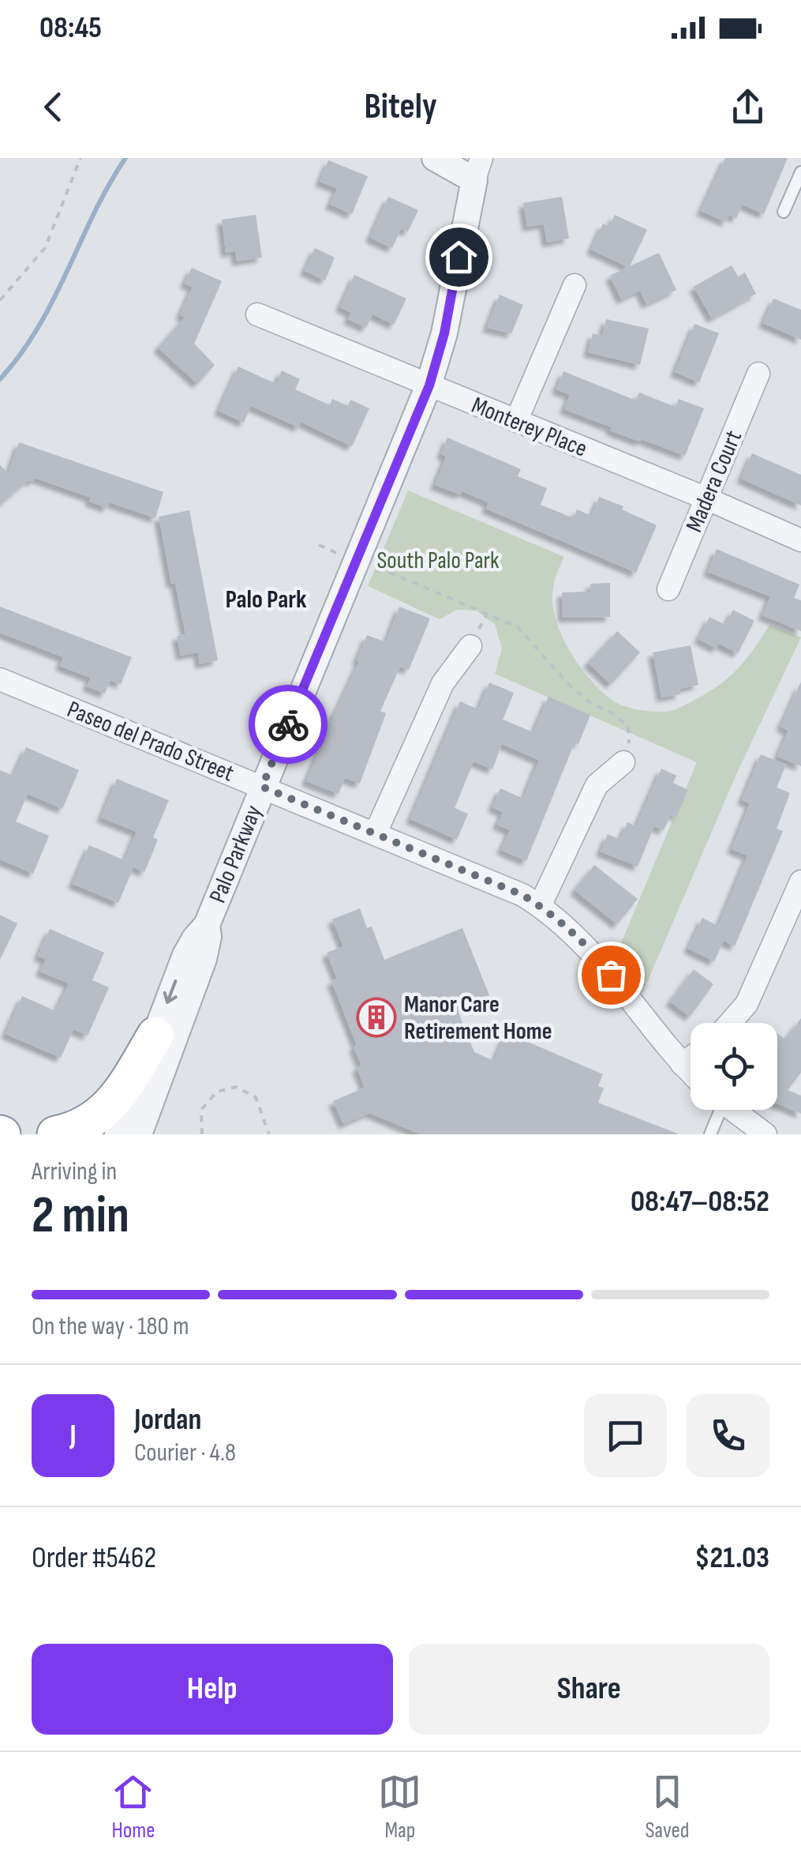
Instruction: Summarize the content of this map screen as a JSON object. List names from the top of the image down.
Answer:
{
  "streets": {
    "street": [
      "Monterey Place",
      "Madera Court",
      "Paseo del Prado Street",
      "Palo Parkway"
    ]
  },
  "crossings": [
    ["Monterey Place", "Madera Court"],
    ["Monterey Place", "Palo Parkway"],
    ["Paseo del Prado Street", "Palo Parkway"]
  ],
  "districts": ["Palo Park"],
  "parks": ["South Palo Park"],
  "places": {
    "building": ["Manor Care Retirement Home"]
  },
  "page": {
    "status": "08:45",
    "header": "Bitely",
    "heading": ["2 min", "Arriving in", "08:47–08:52"],
    "panel": [
      "Jordan",
      "Courier · 4.8",
      "Order #5462",
      "$21.03"
    ],
    "bar": "On the way · 180 m",
    "round": "J",
    "buttons": ["Help", "Share"],
    "tabs": ["Home", "Map", "Saved"]
  }
}
